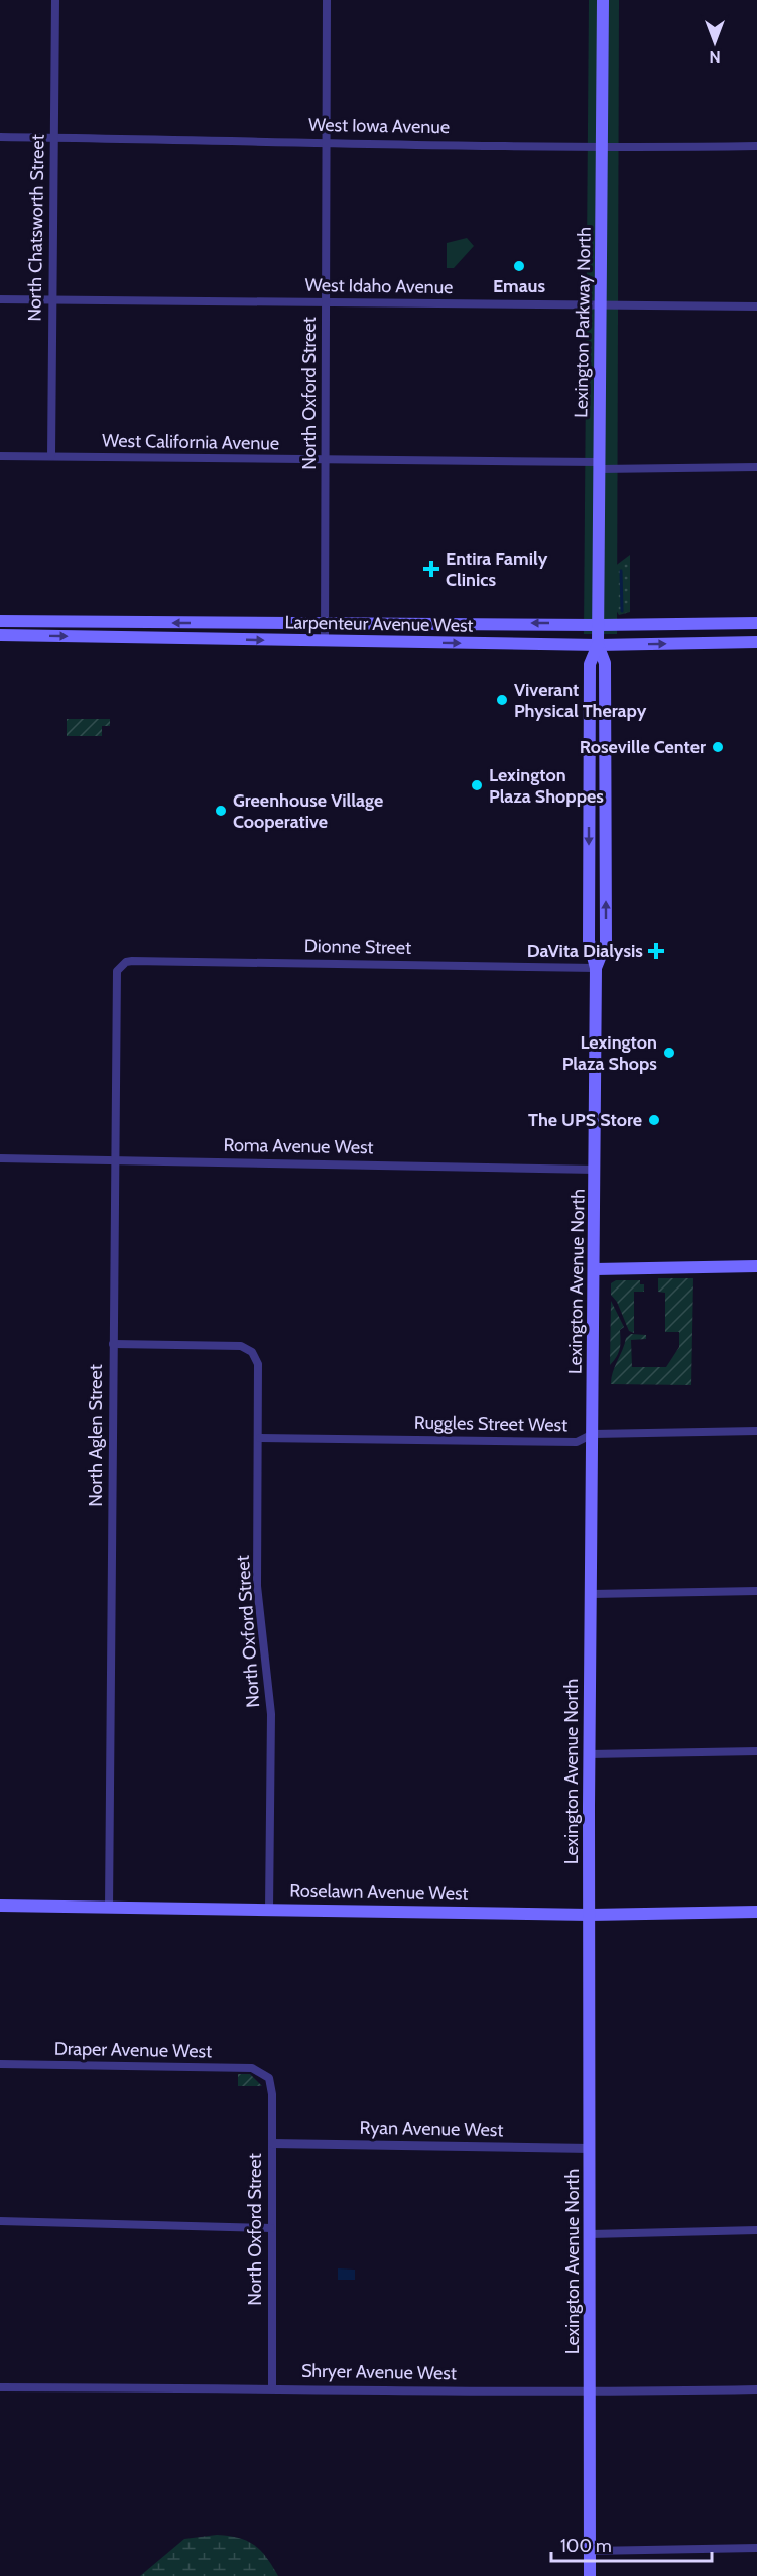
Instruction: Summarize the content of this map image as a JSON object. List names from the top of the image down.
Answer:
{
  "streets": {
    "main road": [
      "Lexington Parkway North",
      "Larpenteur Avenue West",
      "Lexington Avenue North",
      "Roselawn Avenue West"
    ],
    "street": [
      "West Iowa Avenue",
      "North Chatsworth Street",
      "West Idaho Avenue",
      "North Oxford Street",
      "West California Avenue",
      "Dionne Street",
      "Roma Avenue West",
      "Ruggles Street West",
      "North Aglen Street",
      "Draper Avenue West",
      "Ryan Avenue West",
      "Shryer Avenue West"
    ]
  },
  "crossings": [
    ["West Iowa Avenue", "North Chatsworth Street"],
    ["West Iowa Avenue", "Lexington Parkway North"],
    ["West Iowa Avenue", "North Oxford Street"],
    ["North Chatsworth Street", "West Idaho Avenue"],
    ["North Chatsworth Street", "West California Avenue"],
    ["West Idaho Avenue", "Lexington Parkway North"],
    ["West Idaho Avenue", "North Oxford Street"],
    ["Lexington Parkway North", "West California Avenue"],
    ["Lexington Parkway North", "Larpenteur Avenue West"],
    ["Lexington Parkway North", "Lexington Avenue North"],
    ["North Oxford Street", "West California Avenue"],
    ["North Oxford Street", "Larpenteur Avenue West"],
    ["North Oxford Street", "Ruggles Street West"],
    ["North Oxford Street", "North Aglen Street"],
    ["North Oxford Street", "Roselawn Avenue West"],
    ["North Oxford Street", "Draper Avenue West"],
    ["North Oxford Street", "Ryan Avenue West"],
    ["North Oxford Street", "Shryer Avenue West"],
    ["Larpenteur Avenue West", "Lexington Avenue North"],
    ["Dionne Street", "Lexington Avenue North"],
    ["Dionne Street", "North Aglen Street"],
    ["Roma Avenue West", "Lexington Avenue North"],
    ["Roma Avenue West", "North Aglen Street"],
    ["Lexington Avenue North", "Ruggles Street West"],
    ["Lexington Avenue North", "Roselawn Avenue West"],
    ["Lexington Avenue North", "Ryan Avenue West"],
    ["Lexington Avenue North", "Shryer Avenue West"],
    ["North Aglen Street", "Roselawn Avenue West"]
  ],
  "places": {
    "other": [
      "Emaus",
      "Viverant Physical Therapy",
      "Roseville Center",
      "Lexington Plaza Shoppes",
      "Greenhouse Village Cooperative",
      "Lexington Plaza Shops",
      "The UPS Store"
    ],
    "health": ["Entira Family Clinics", "DaVita Dialysis"]
  },
  "scale_bar": "100 m",
  "north": "bottom"
}
